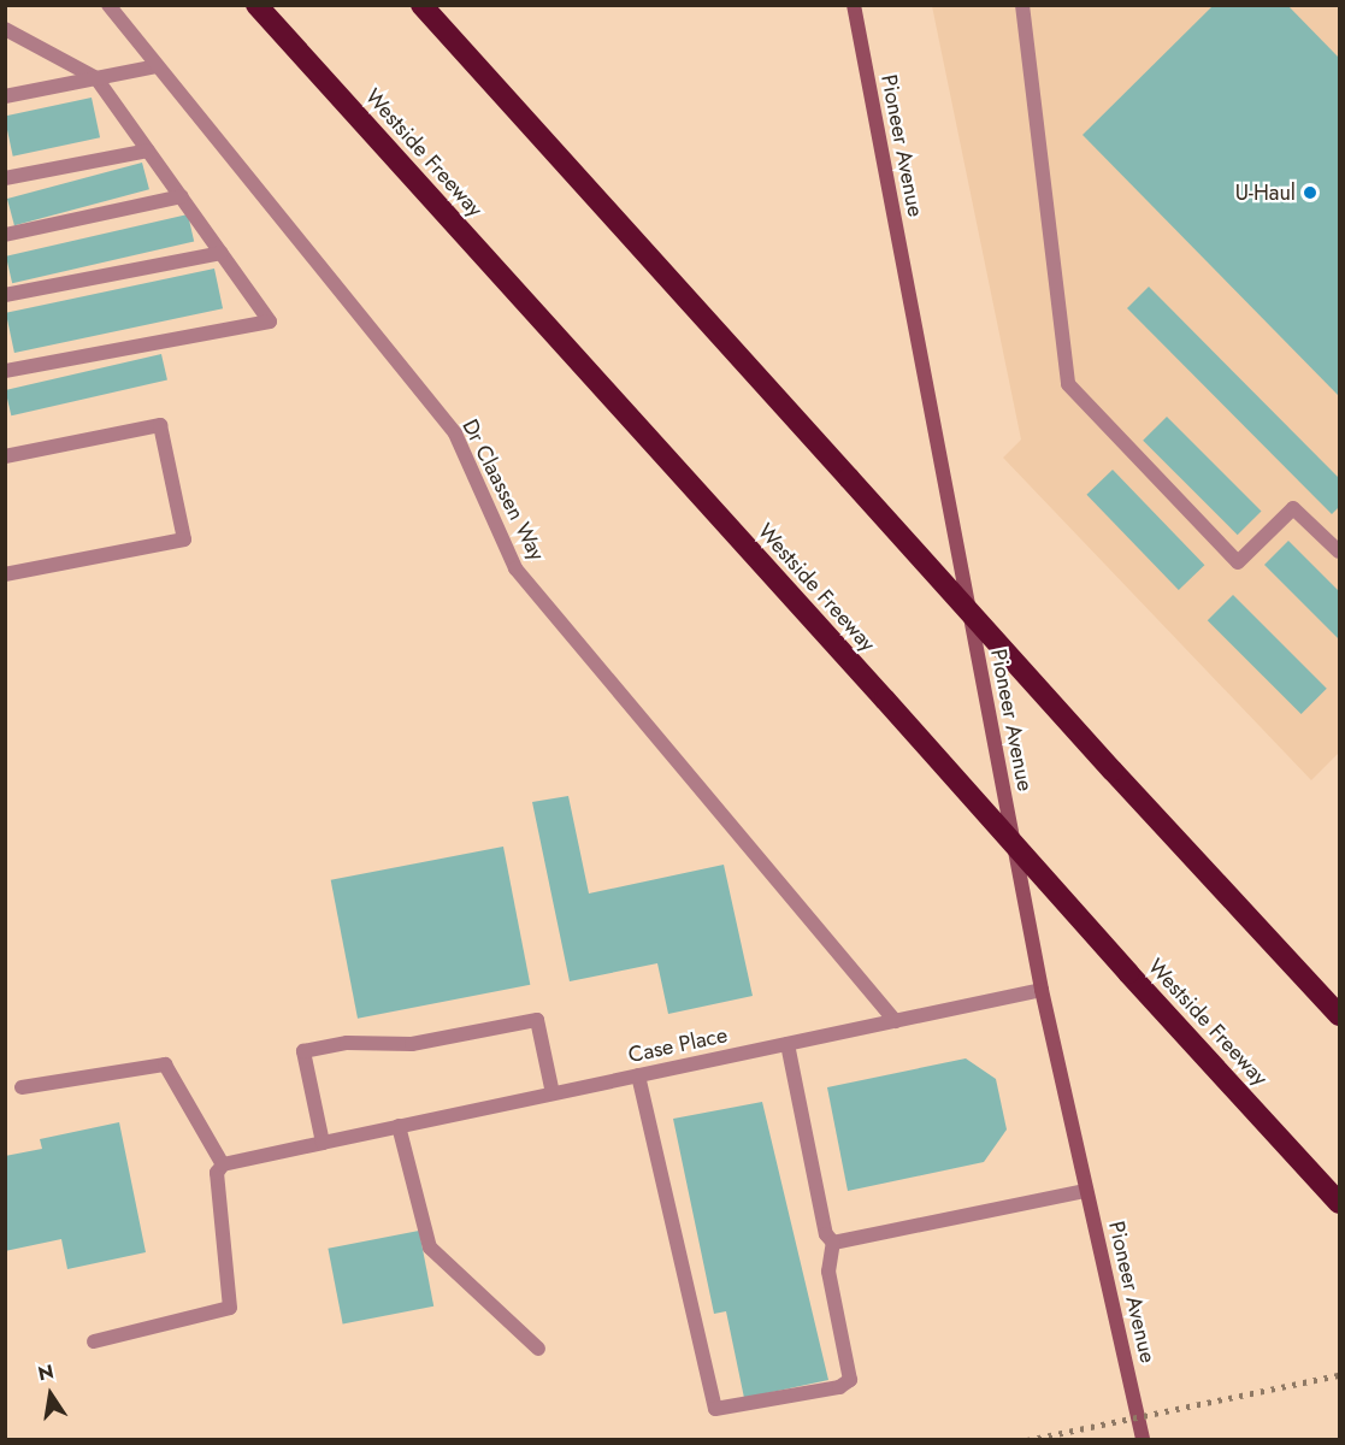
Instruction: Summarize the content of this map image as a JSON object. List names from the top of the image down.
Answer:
{
  "streets": {
    "highway": ["Westside Freeway"],
    "street": ["Pioneer Avenue", "Dr Claassen Way", "Case Place"]
  },
  "crossings": [
    ["Pioneer Avenue", "Case Place"],
    ["Dr Claassen Way", "Case Place"]
  ],
  "places": ["U-Haul"],
  "north": "top"
}
